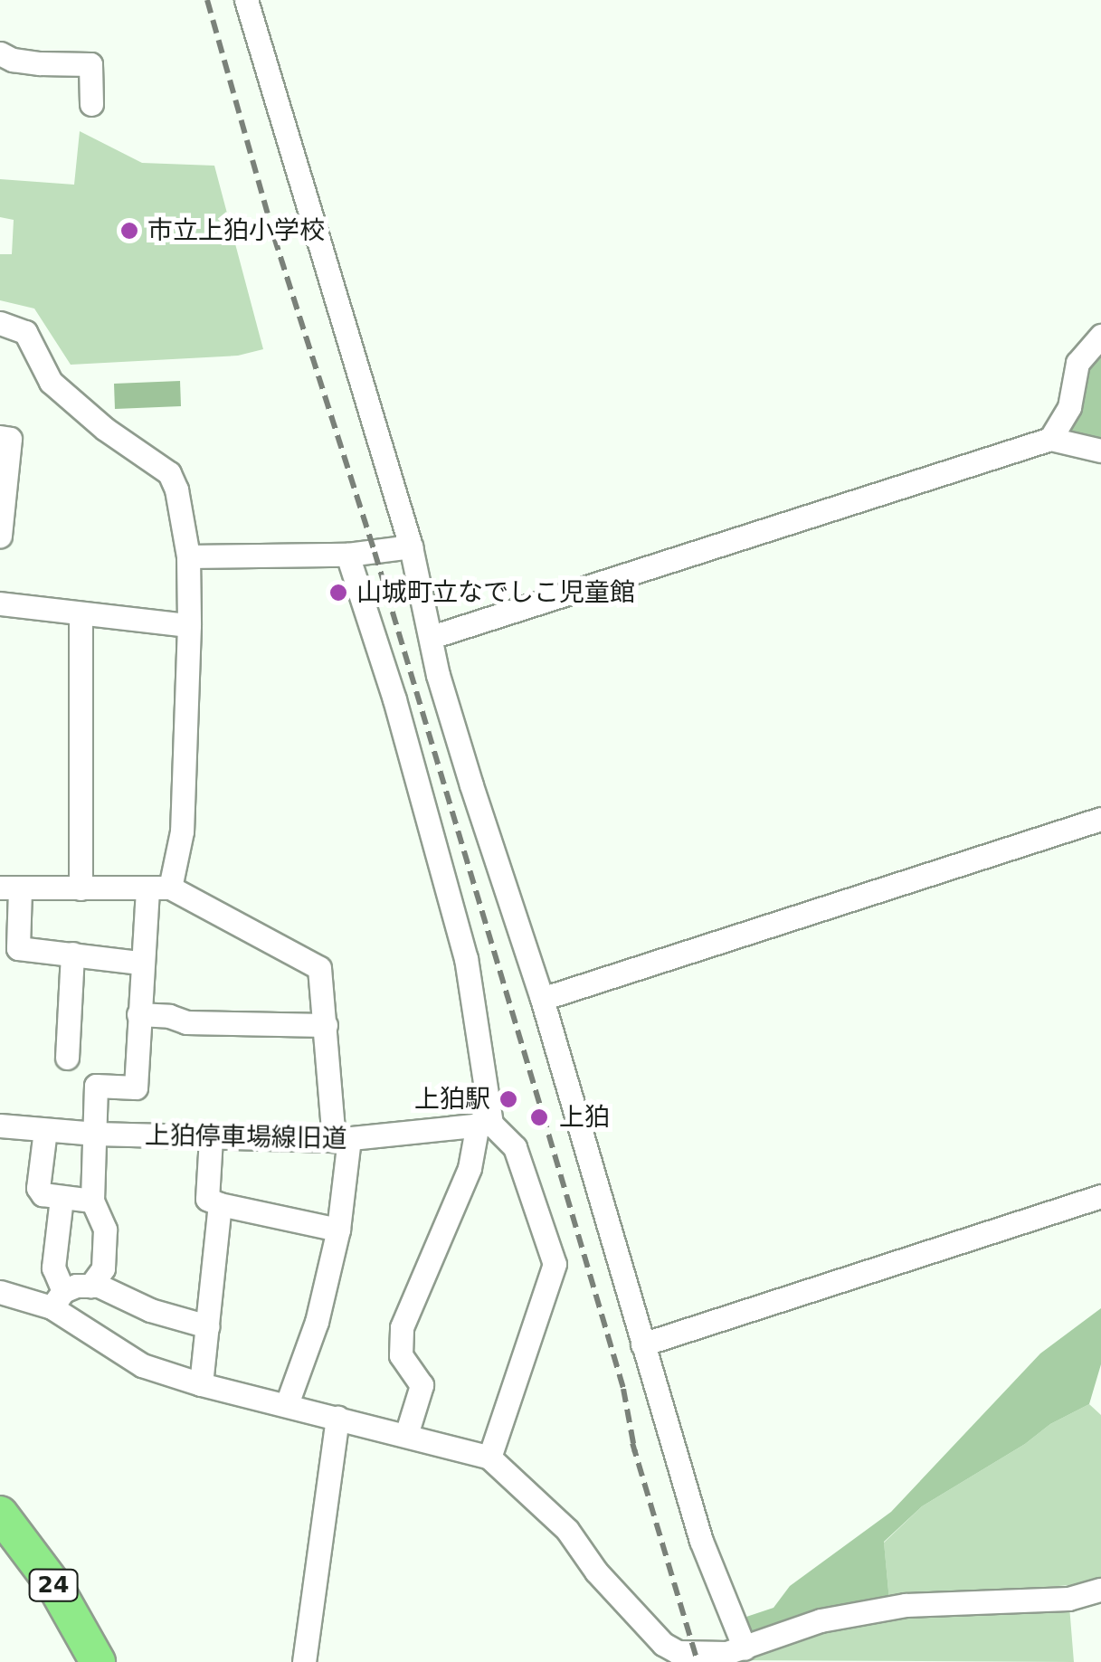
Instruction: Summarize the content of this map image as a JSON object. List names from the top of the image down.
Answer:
{
  "streets": {
    "highway": ["24"],
    "street": ["上狛停車場線旧道"]
  },
  "places": [
    "市立上狛小学校",
    "山城町立なでしこ児童館",
    "上狛駅",
    "上狛"
  ]
}
